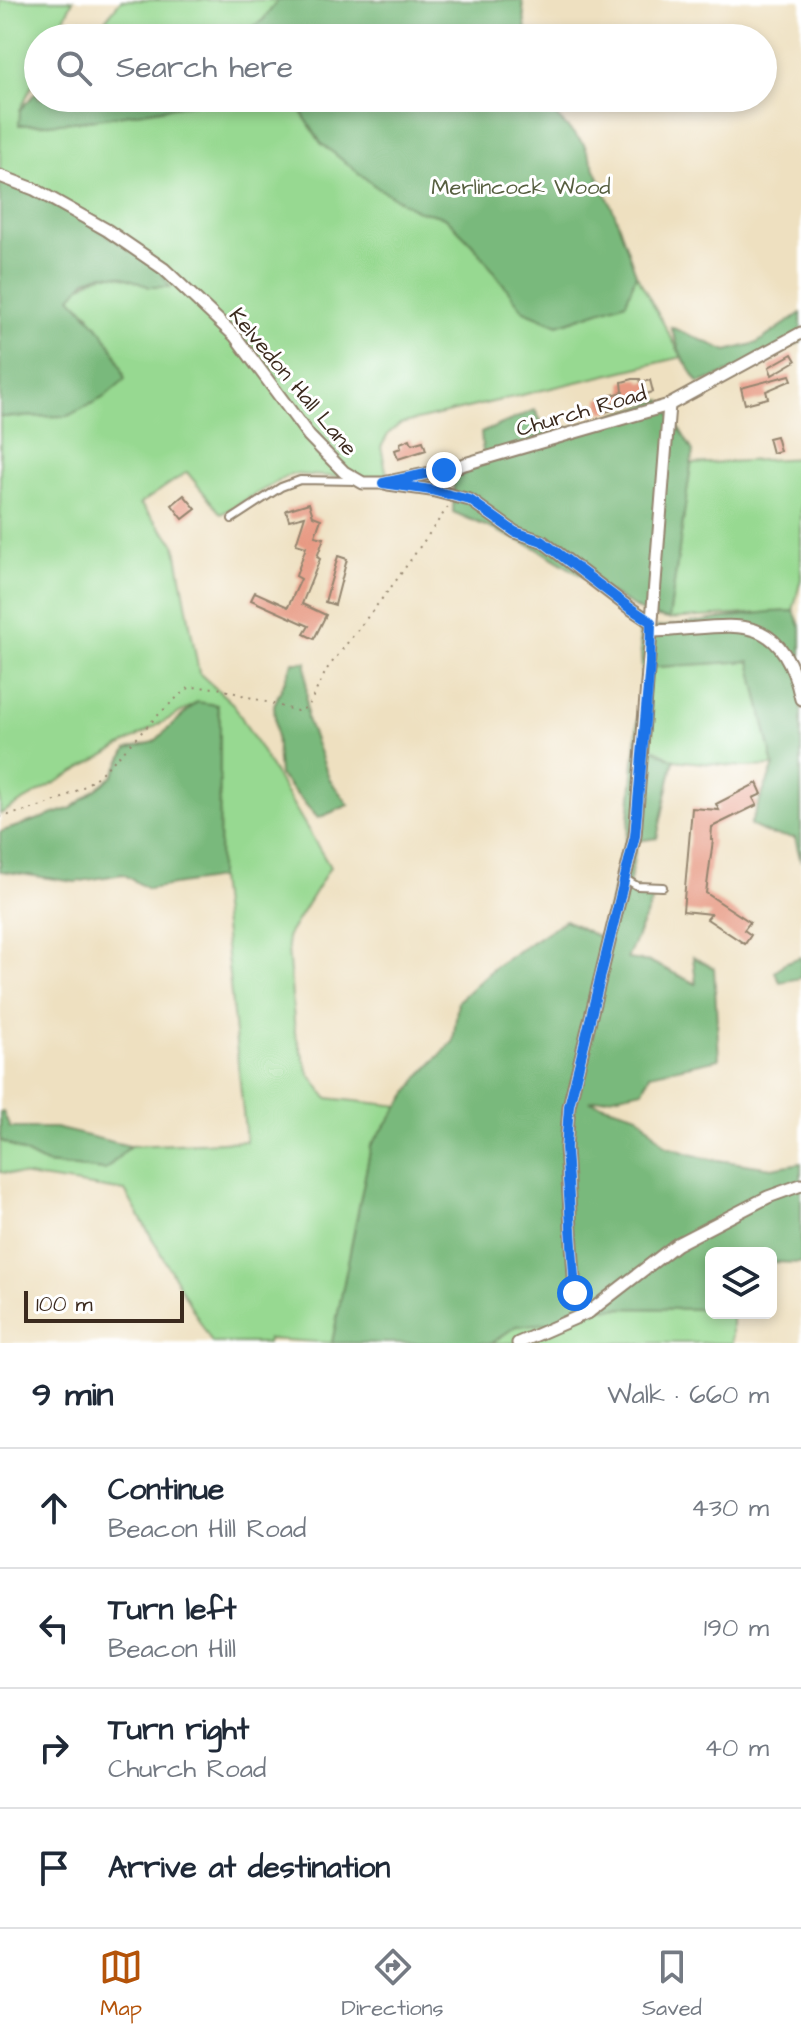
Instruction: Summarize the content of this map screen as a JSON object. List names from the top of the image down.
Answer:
{
  "streets": {
    "street": ["Kelvedon Hall Lane", "Church Road"]
  },
  "crossings": [
    ["Kelvedon Hall Lane", "Church Road"]
  ],
  "parks": ["Merlincock Wood"],
  "scale_bar": "100 m",
  "page": {
    "search": "Search here",
    "scale": "100 m",
    "heading": ["9 min", "Walk · 660 m"],
    "list": [
      ["Continue", "Beacon Hill Road", "430 m"],
      ["Turn left", "Beacon Hill", "190 m"],
      ["Turn right", "Church Road", "40 m"],
      "Arrive at destination"
    ],
    "nav": ["Map", "Directions", "Saved"]
  }
}
